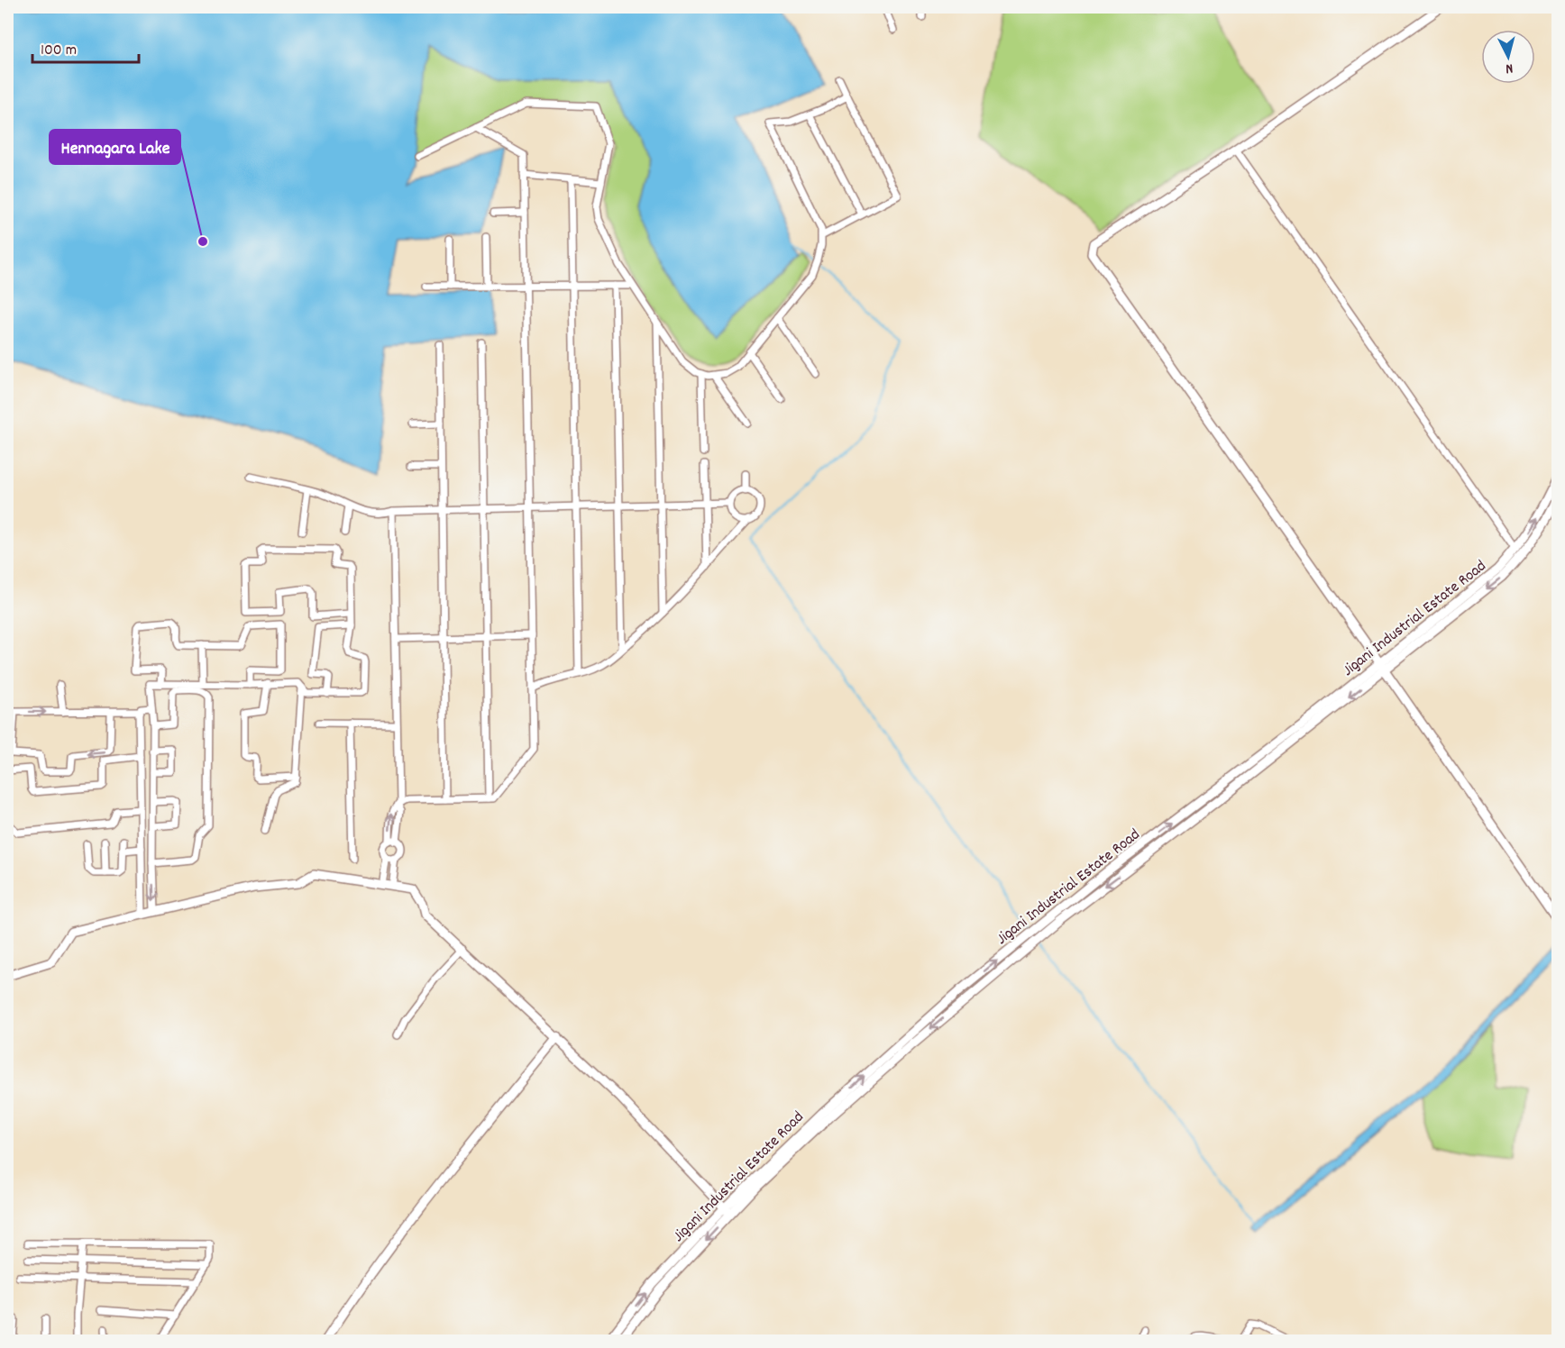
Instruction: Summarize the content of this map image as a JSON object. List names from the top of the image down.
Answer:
{
  "streets": {
    "street": ["Jigani Industrial Estate Road"]
  },
  "places": ["Hennagara Lake"],
  "scale_bar": "100 m",
  "north": "bottom"
}
